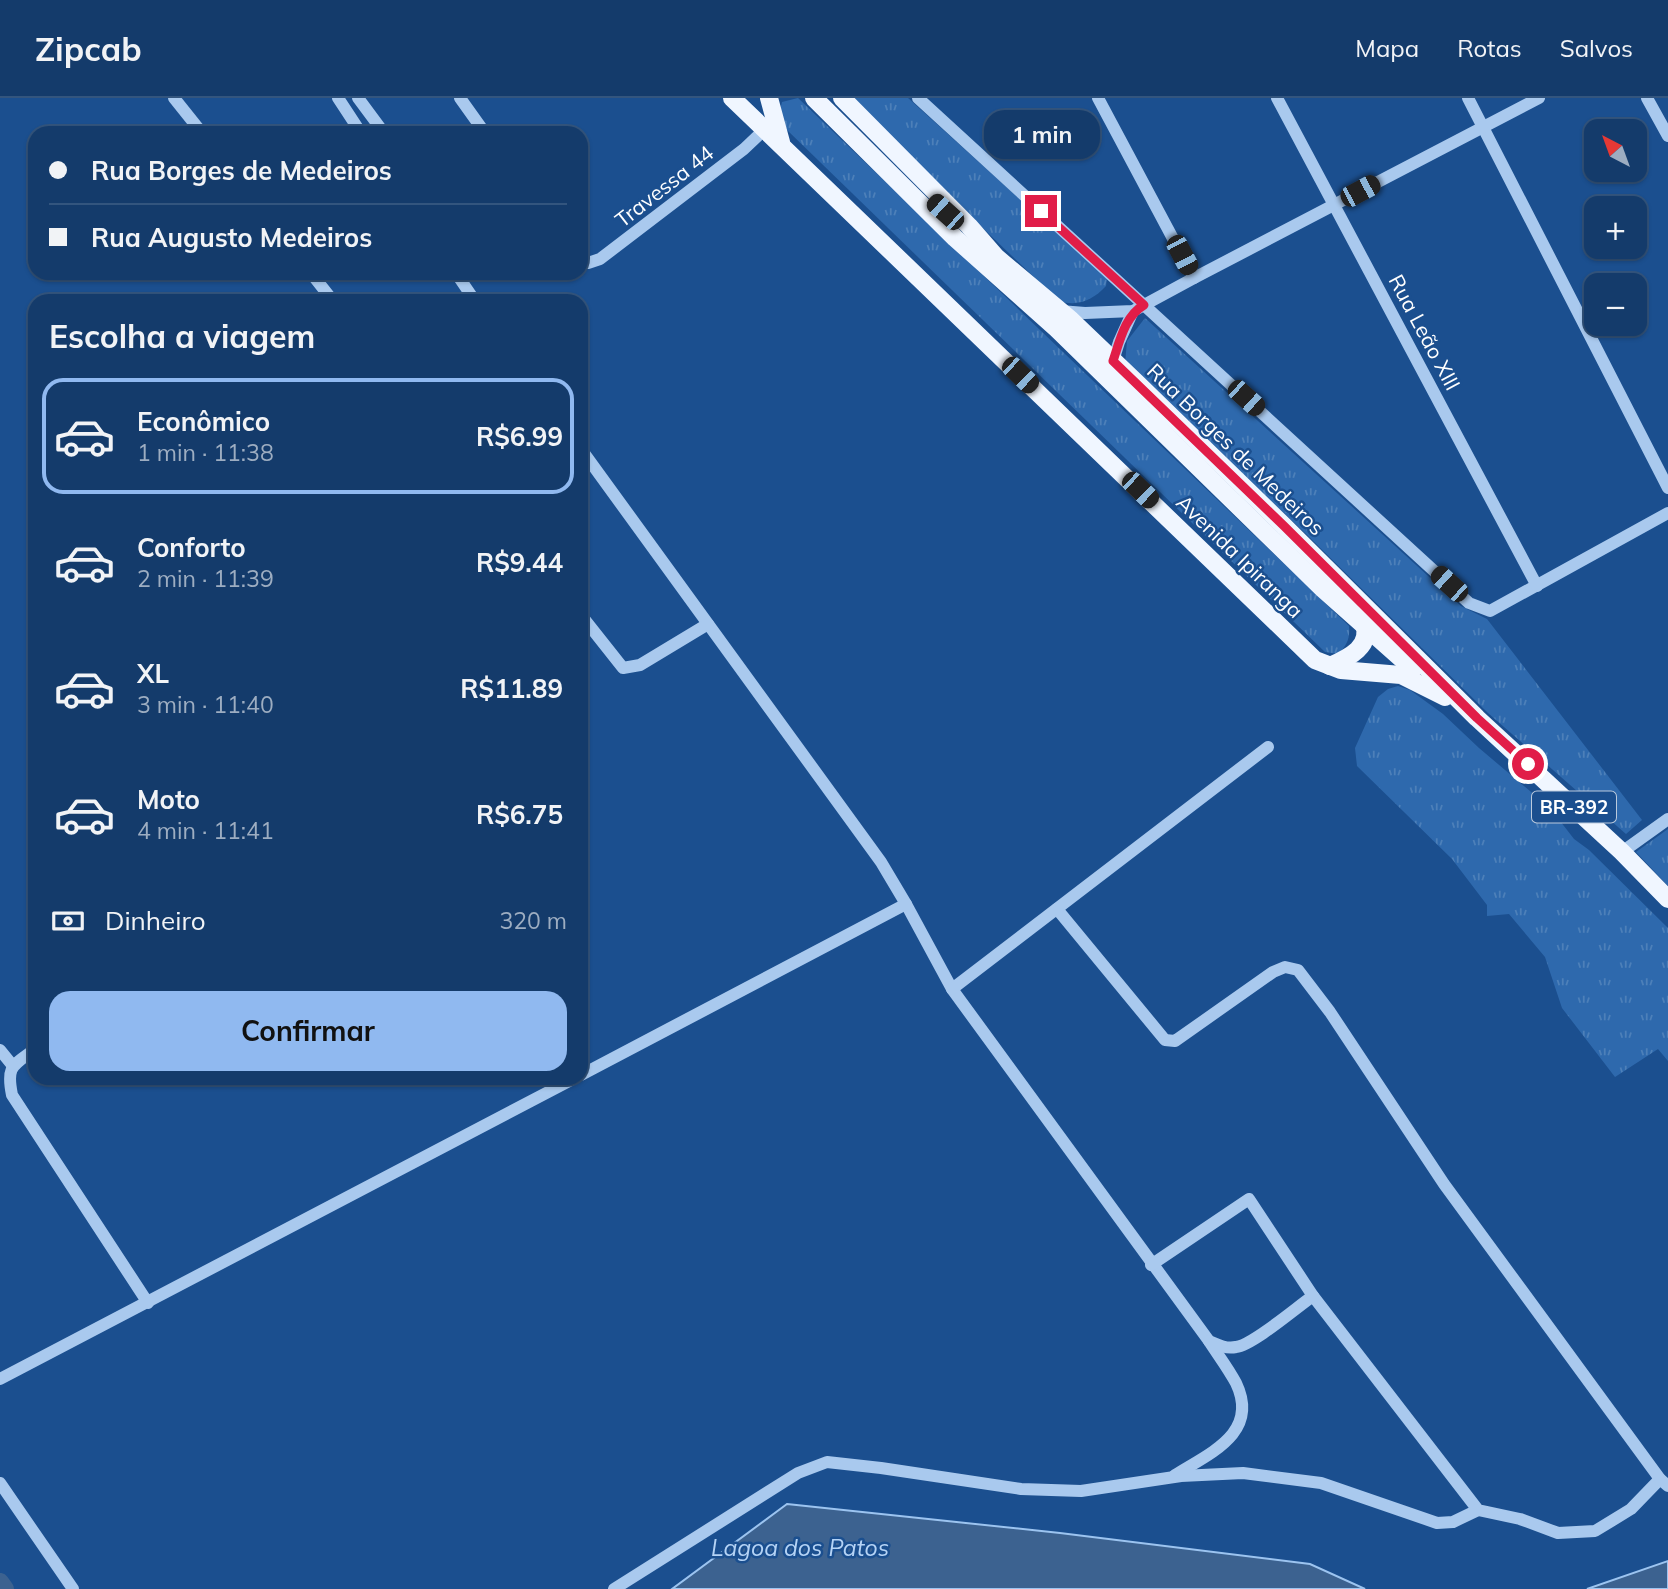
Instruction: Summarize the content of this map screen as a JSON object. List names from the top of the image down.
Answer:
{
  "streets": {
    "main road": ["Rua Borges de Medeiros", "Avenida Ipiranga", "BR-392"],
    "street": ["Travessa 44", "Rua Leão XIII"]
  },
  "crossings": [
    ["Travessa 44", "Avenida Ipiranga"],
    ["Rua Borges de Medeiros", "Avenida Ipiranga"]
  ],
  "water": ["Lagoa dos Patos"],
  "north": "top left",
  "page": {
    "header": "Zipcab",
    "nav": ["Mapa", "Rotas", "Salvos"],
    "bubble": "1 min",
    "map_buttons": ["+", "−"],
    "banner": ["Rua Borges de Medeiros", "Rua Augusto Medeiros"],
    "heading": "Escolha a viagem",
    "list": [
      {
        "name": "Econômico",
        "note": "1 min · 11:38",
        "value": "R$6.99"
      },
      {
        "name": "Conforto",
        "note": "2 min · 11:39",
        "value": "R$9.44"
      },
      {
        "name": "XL",
        "note": "3 min · 11:40",
        "value": "R$11.89"
      },
      {
        "name": "Moto",
        "note": "4 min · 11:41",
        "value": "R$6.75"
      }
    ],
    "pay": ["Dinheiro", "320 m"],
    "buttons": "Confirmar"
  }
}
